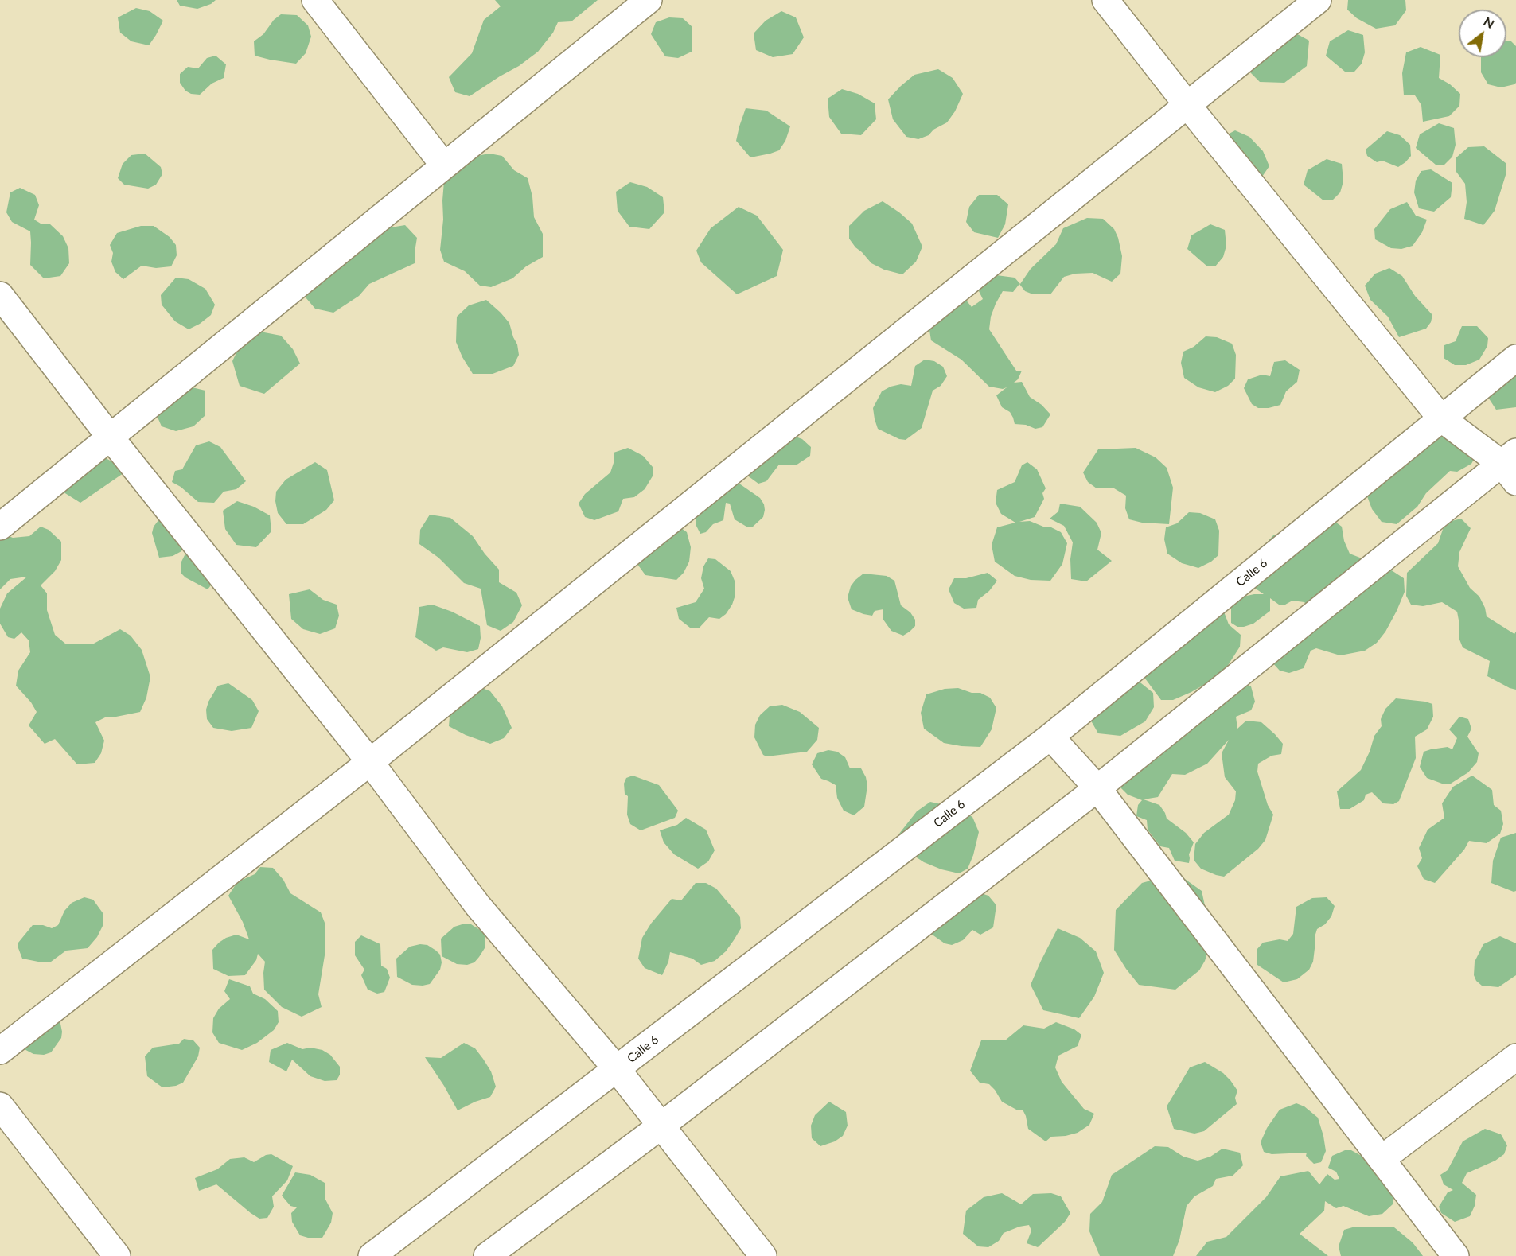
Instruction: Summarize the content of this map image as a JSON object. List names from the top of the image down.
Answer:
{
  "streets": {
    "street": ["Calle 6"]
  },
  "north": "top right"
}
